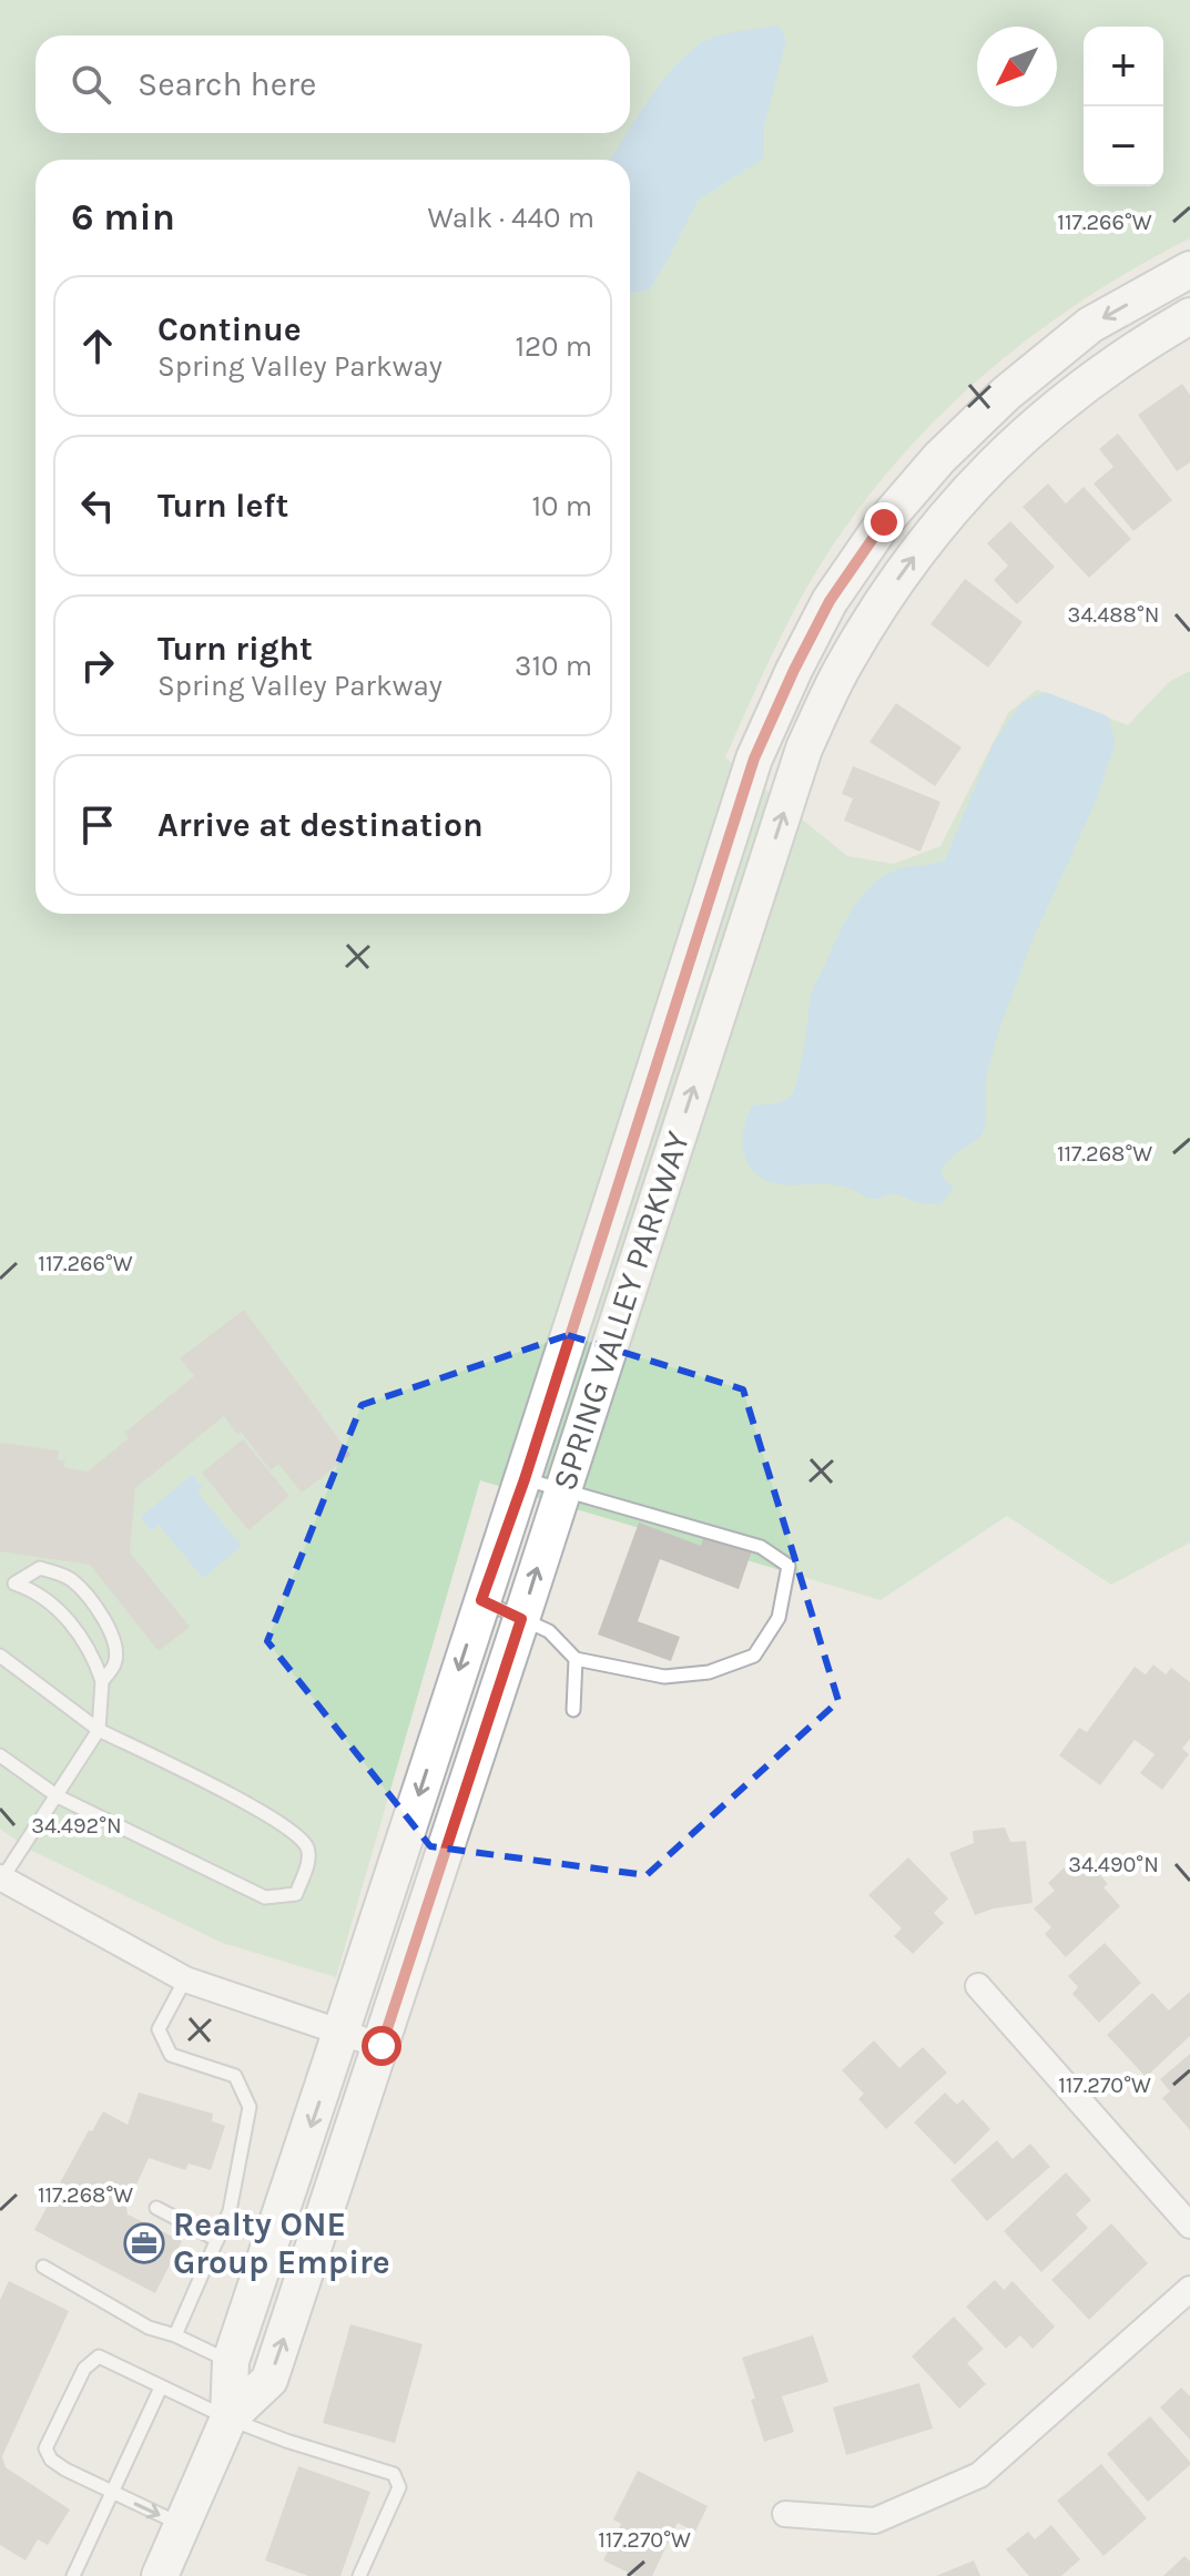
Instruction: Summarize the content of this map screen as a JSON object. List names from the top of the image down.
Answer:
{
  "streets": {
    "street": ["SPRING VALLEY PARKWAY"]
  },
  "places": {
    "office": ["Realty ONE Group Empire"]
  },
  "north": "bottom left",
  "page": {
    "map_buttons": ["+", "−"],
    "search": "Search here",
    "heading": ["6 min", "Walk · 440 m"],
    "list": [
      ["Continue", "Spring Valley Parkway", "120 m"],
      ["Turn left", "10 m"],
      ["Turn right", "Spring Valley Parkway", "310 m"],
      "Arrive at destination"
    ]
  },
  "coordinates": [
    "117.266°W",
    "34.488°N",
    "117.268°W",
    "34.492°N",
    "34.490°N",
    "117.270°W"
  ]
}
